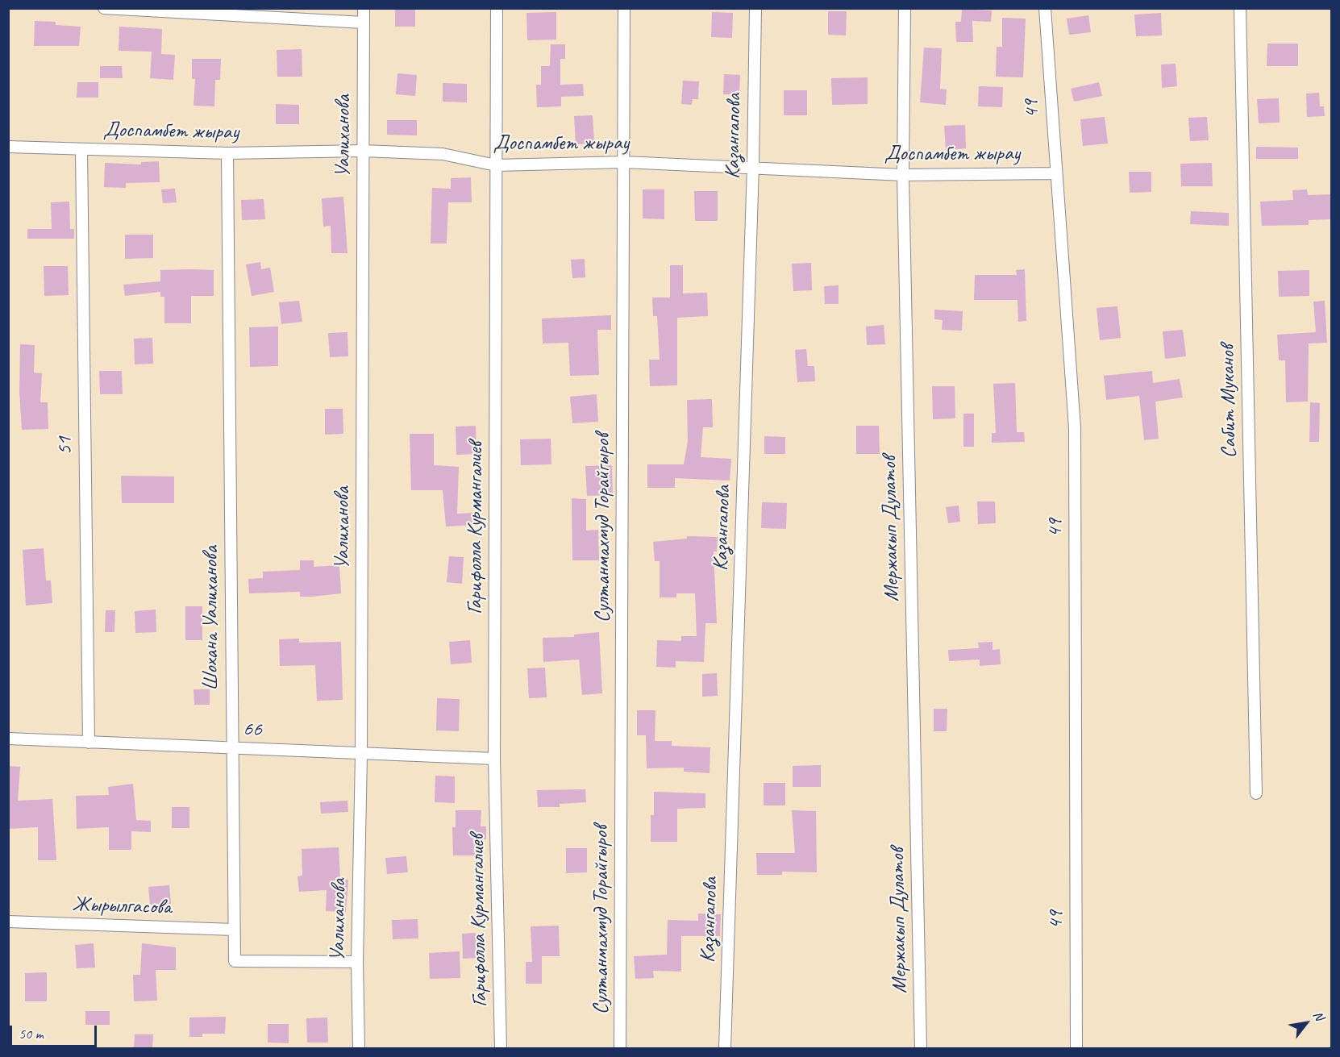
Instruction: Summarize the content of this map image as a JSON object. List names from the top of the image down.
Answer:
{
  "streets": {
    "street": [
      "49",
      "Доспамбет жырау",
      "Уалиханова",
      "Казангапова",
      "Сабит Муканов",
      "51",
      "Гарифолла Курмангалиев",
      "Султанмахмуд Торайгыров",
      "Мержакып Дулатов",
      "Шохана Уалиханова",
      "66",
      "Жырылгасова"
    ]
  },
  "crossings": [
    ["49", "Доспамбет жырау"],
    ["Доспамбет жырау", "Уалиханова"],
    ["Доспамбет жырау", "Казангапова"],
    ["Доспамбет жырау", "51"],
    ["Доспамбет жырау", "Гарифолла Курмангалиев"],
    ["Доспамбет жырау", "Султанмахмуд Торайгыров"],
    ["Доспамбет жырау", "Мержакып Дулатов"],
    ["Доспамбет жырау", "Шохана Уалиханова"],
    ["Уалиханова", "Шохана Уалиханова"],
    ["Уалиханова", "66"],
    ["51", "66"],
    ["Гарифолла Курмангалиев", "66"],
    ["Шохана Уалиханова", "66"],
    ["Шохана Уалиханова", "Жырылгасова"]
  ],
  "scale_bar": "50 m",
  "north": "top right"
}
